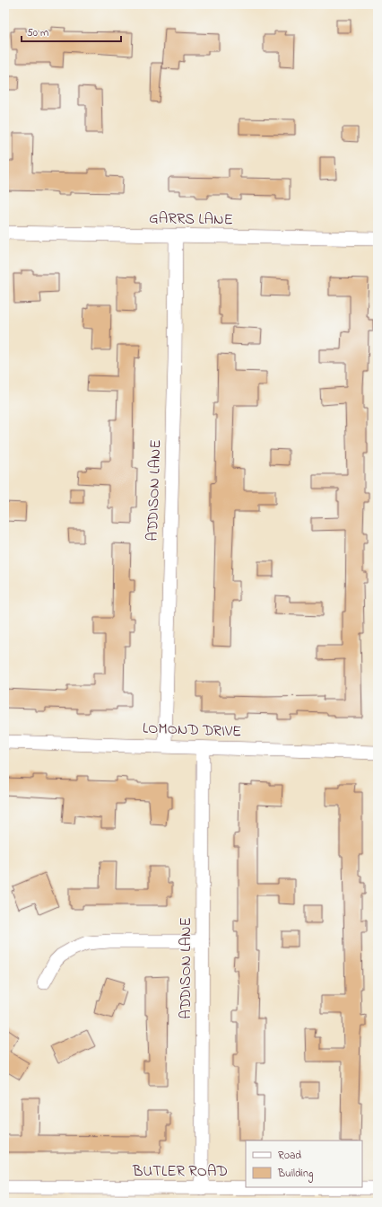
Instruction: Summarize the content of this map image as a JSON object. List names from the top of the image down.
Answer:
{
  "streets": {
    "street": [
      "GARRS LANE",
      "ADDISON LANE",
      "LOMOND DRIVE",
      "BUTLER ROAD"
    ]
  },
  "crossings": [
    ["GARRS LANE", "ADDISON LANE"],
    ["ADDISON LANE", "LOMOND DRIVE"],
    ["ADDISON LANE", "BUTLER ROAD"]
  ],
  "legend": ["Road", "Building"],
  "scale_bar": "50 m"
}
